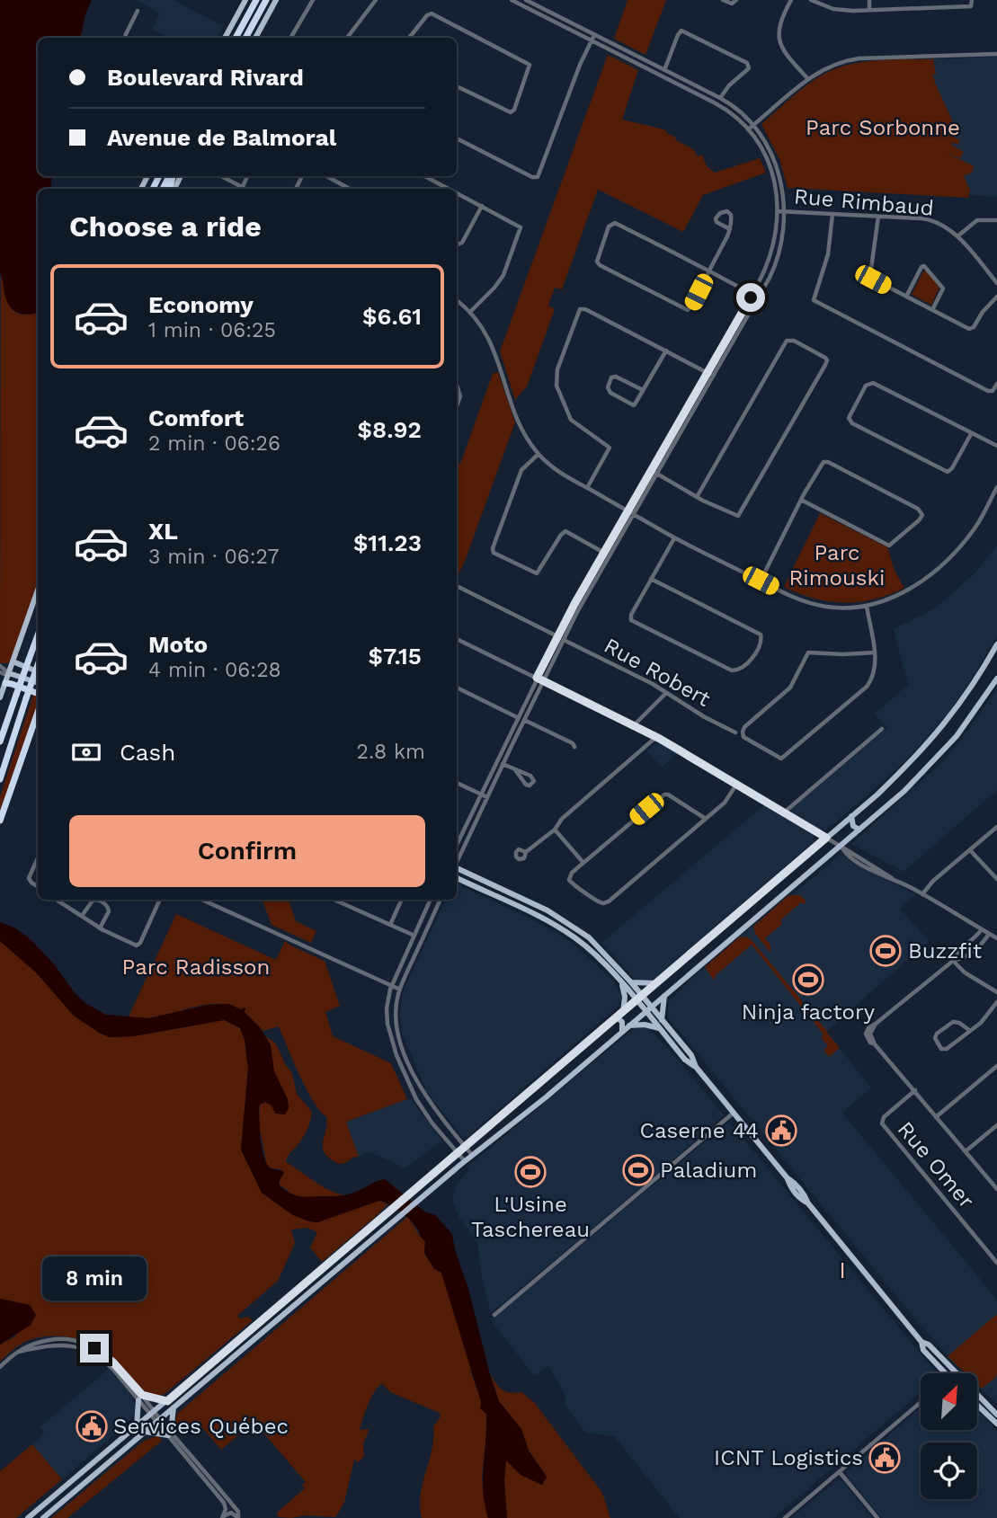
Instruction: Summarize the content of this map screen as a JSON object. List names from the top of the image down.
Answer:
{
  "streets": {
    "street": ["Rue Rimbaud", "Rue Robert", "Rue Omer"]
  },
  "districts": ["I"],
  "parks": ["Parc Sorbonne", "Parc Rimouski", "Parc Radisson"],
  "places": {
    "sports": [
      "Buzzfit",
      "Ninja factory",
      "Paladium",
      "L'Usine Taschereau"
    ],
    "public building": ["Caserne 44", "Services Québec", "ICNT Logistics"]
  },
  "north": "top right",
  "page": {
    "banner": ["Boulevard Rivard", "Avenue de Balmoral"],
    "heading": "Choose a ride",
    "list": [
      {
        "name": "Economy",
        "note": "1 min · 06:25",
        "value": "$6.61"
      },
      {
        "name": "Comfort",
        "note": "2 min · 06:26",
        "value": "$8.92"
      },
      {
        "name": "XL",
        "note": "3 min · 06:27",
        "value": "$11.23"
      },
      {
        "name": "Moto",
        "note": "4 min · 06:28",
        "value": "$7.15"
      }
    ],
    "pay": ["Cash", "2.8 km"],
    "buttons": "Confirm",
    "bubble": "8 min"
  }
}
